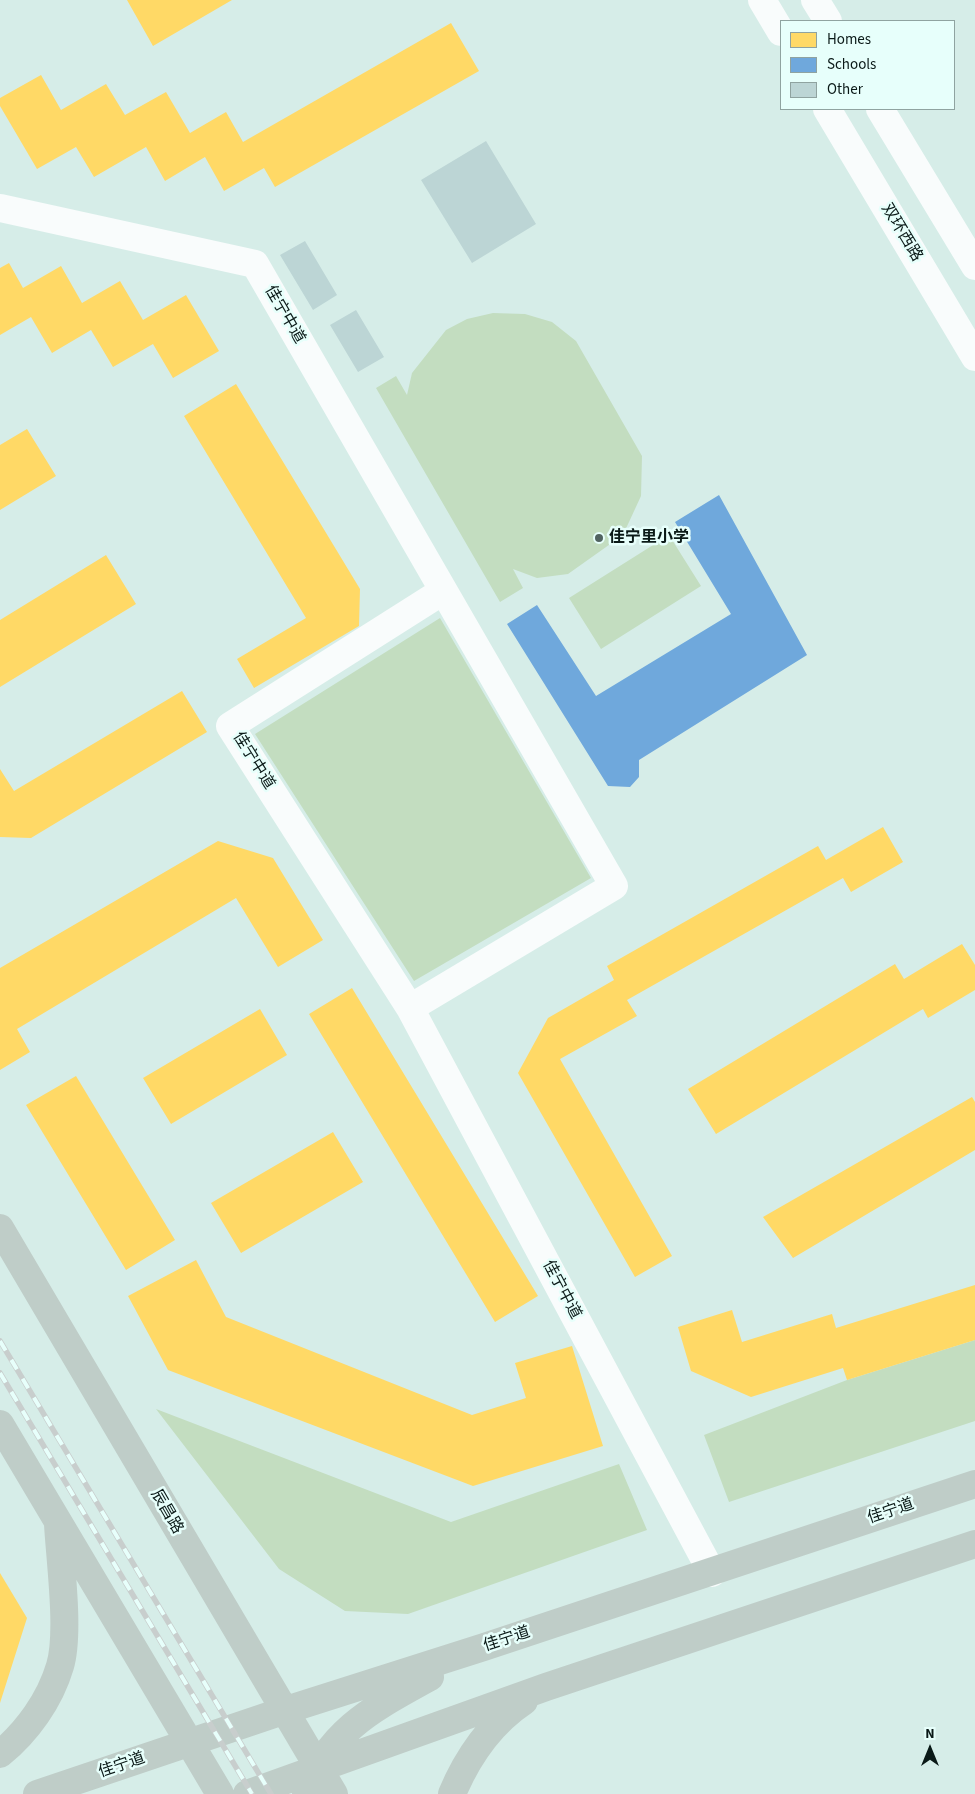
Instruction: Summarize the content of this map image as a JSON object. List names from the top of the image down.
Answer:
{
  "streets": {
    "main road": ["辰昌路", "佳宁道"],
    "street": ["双环西路", "佳宁中道"]
  },
  "crossings": [
    ["佳宁中道", "佳宁道"],
    ["辰昌路", "佳宁道"]
  ],
  "places": ["佳宁里小学"],
  "legend": ["Homes", "Schools", "Other"],
  "north": "top"
}
